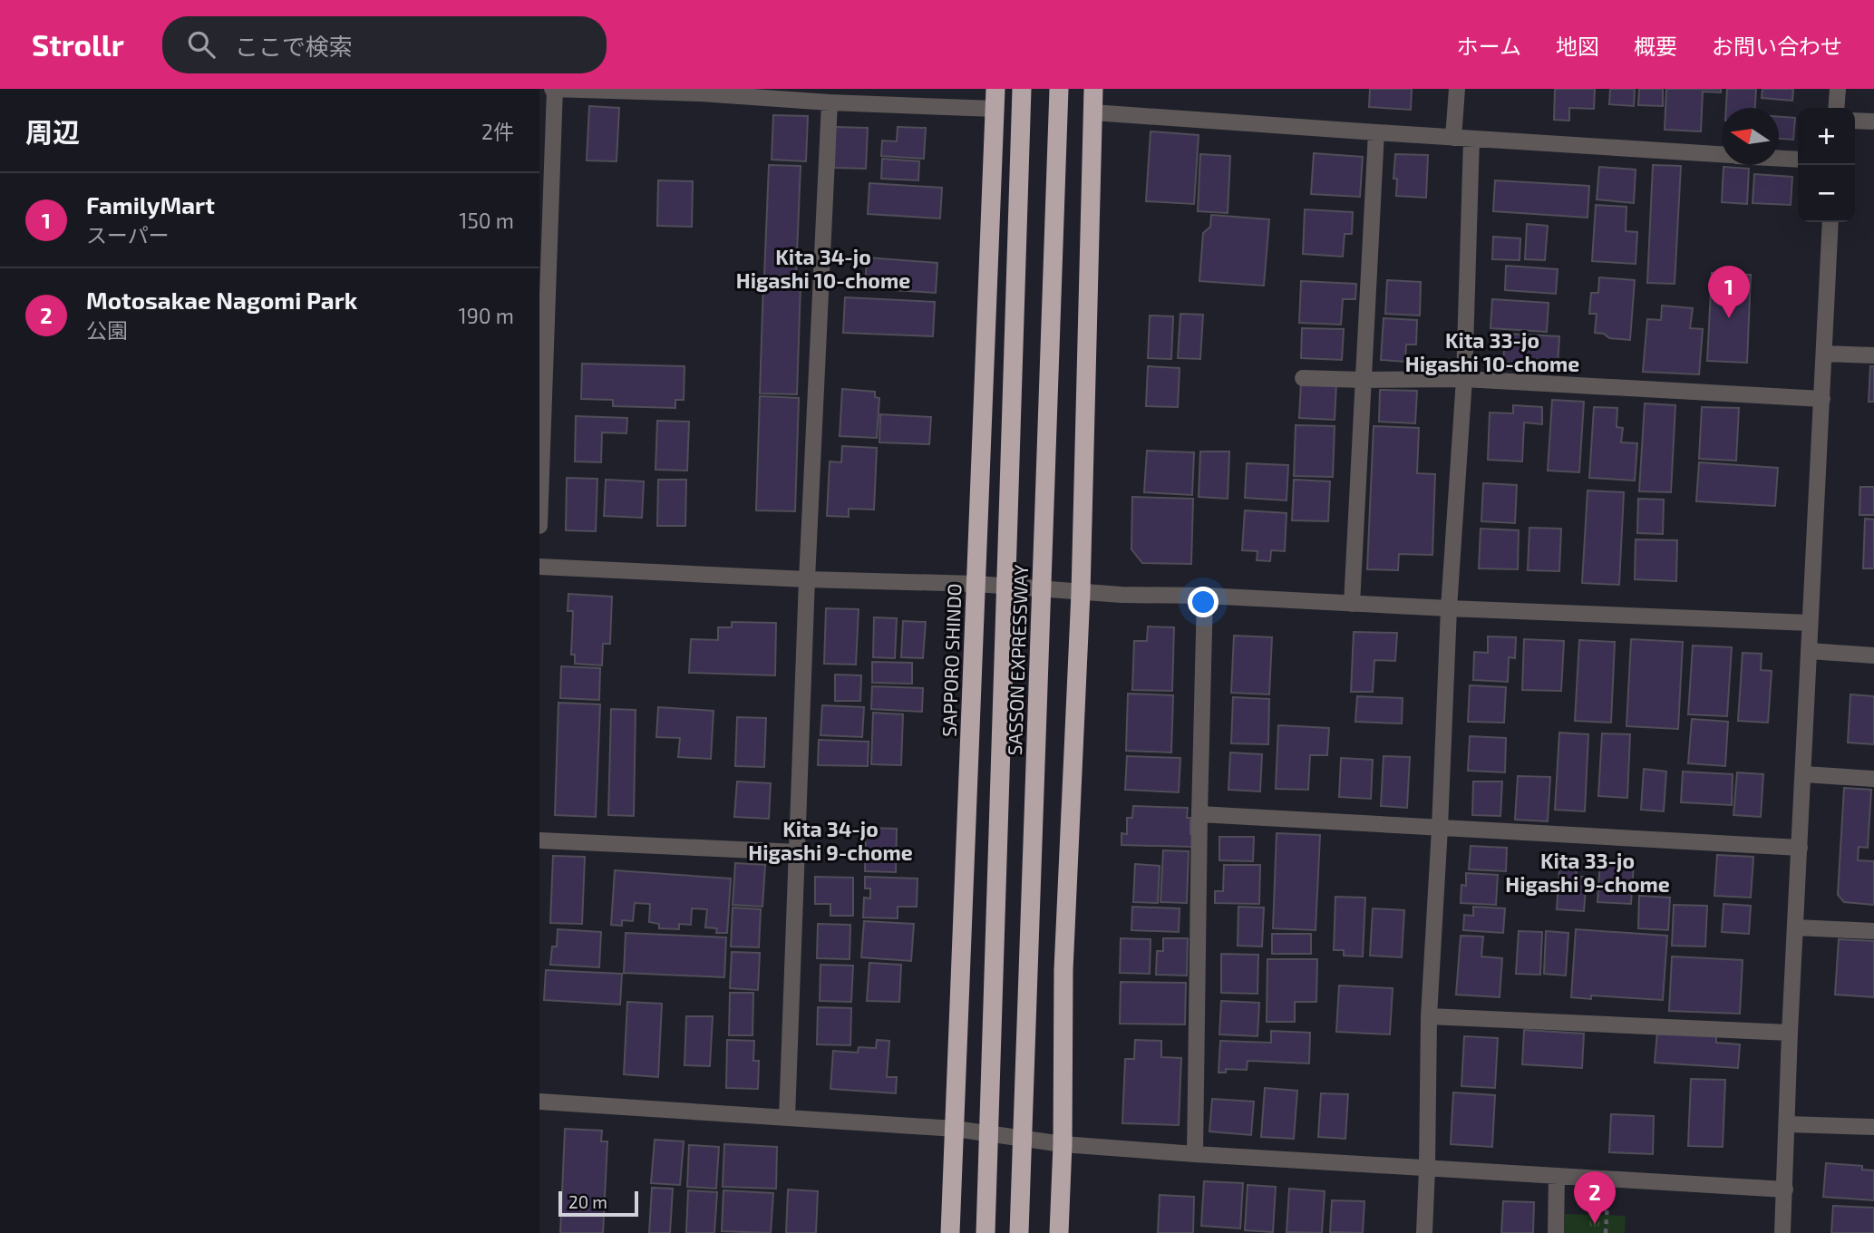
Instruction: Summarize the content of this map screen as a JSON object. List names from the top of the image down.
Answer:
{
  "streets": {
    "highway": ["SAPPORO SHINDO", "SASSON EXPRESSWAY"]
  },
  "districts": [
    "Kita 34-jo Higashi 10-chome",
    "Kita 33-jo Higashi 10-chome",
    "Kita 34-jo Higashi 9-chome",
    "Kita 33-jo Higashi 9-chome"
  ],
  "scale_bar": "20 m",
  "north": "left",
  "page": {
    "header": "Strollr",
    "search": "ここで検索",
    "nav": [
      "ホーム",
      "地図",
      "概要",
      "お問い合わせ"
    ],
    "heading": ["周辺", "2件"],
    "map_buttons": ["+", "−"],
    "list": [
      {
        "mark": "1",
        "name": "FamilyMart",
        "note": "スーパー",
        "value": "150 m"
      },
      {
        "mark": "2",
        "name": "Motosakae Nagomi Park",
        "note": "公園",
        "value": "190 m"
      }
    ],
    "pins": ["1", "2"],
    "scale": "20 m"
  }
}
